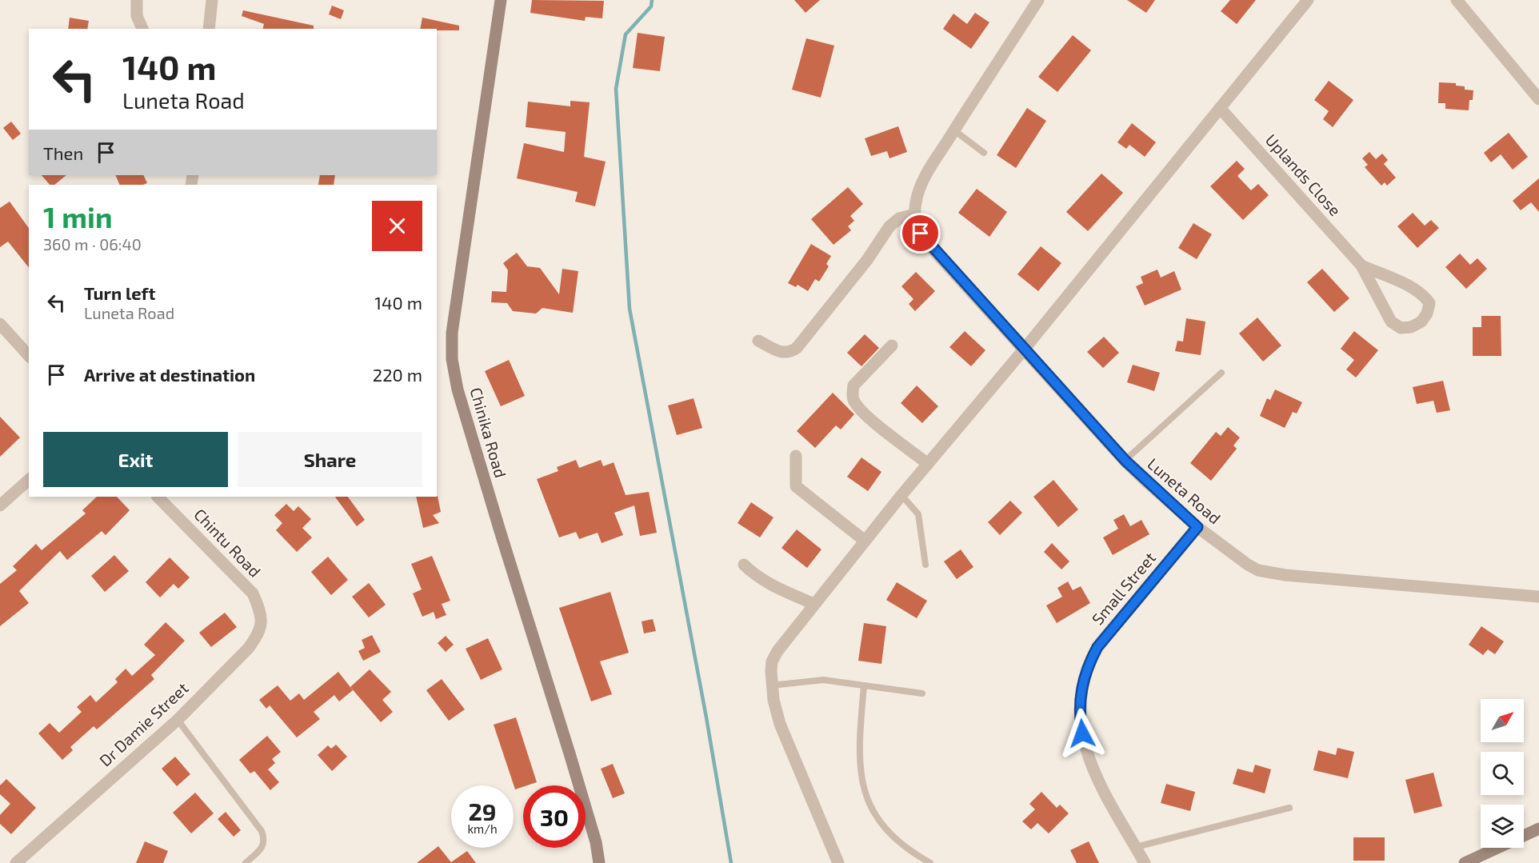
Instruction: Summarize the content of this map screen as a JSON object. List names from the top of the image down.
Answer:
{
  "streets": {
    "main road": ["Chinika Road"],
    "street": [
      "Uplands Close",
      "Luneta Road",
      "Chintu Road",
      "Small Street",
      "Dr Damie Street"
    ]
  },
  "crossings": [
    ["Luneta Road", "Small Street"],
    ["Chintu Road", "Dr Damie Street"]
  ],
  "north": "top right",
  "page": {
    "turn": ["140 m", "Luneta Road"],
    "then": "Then",
    "heading": ["1 min", "360 m · 06:40"],
    "list": [
      {
        "name": "Turn left",
        "note": "Luneta Road",
        "value": "140 m"
      },
      {
        "name": "Arrive at destination",
        "value": "220 m"
      }
    ],
    "buttons": ["Exit", "Share"],
    "speed": "29 km/h",
    "limit": "30"
  }
}
